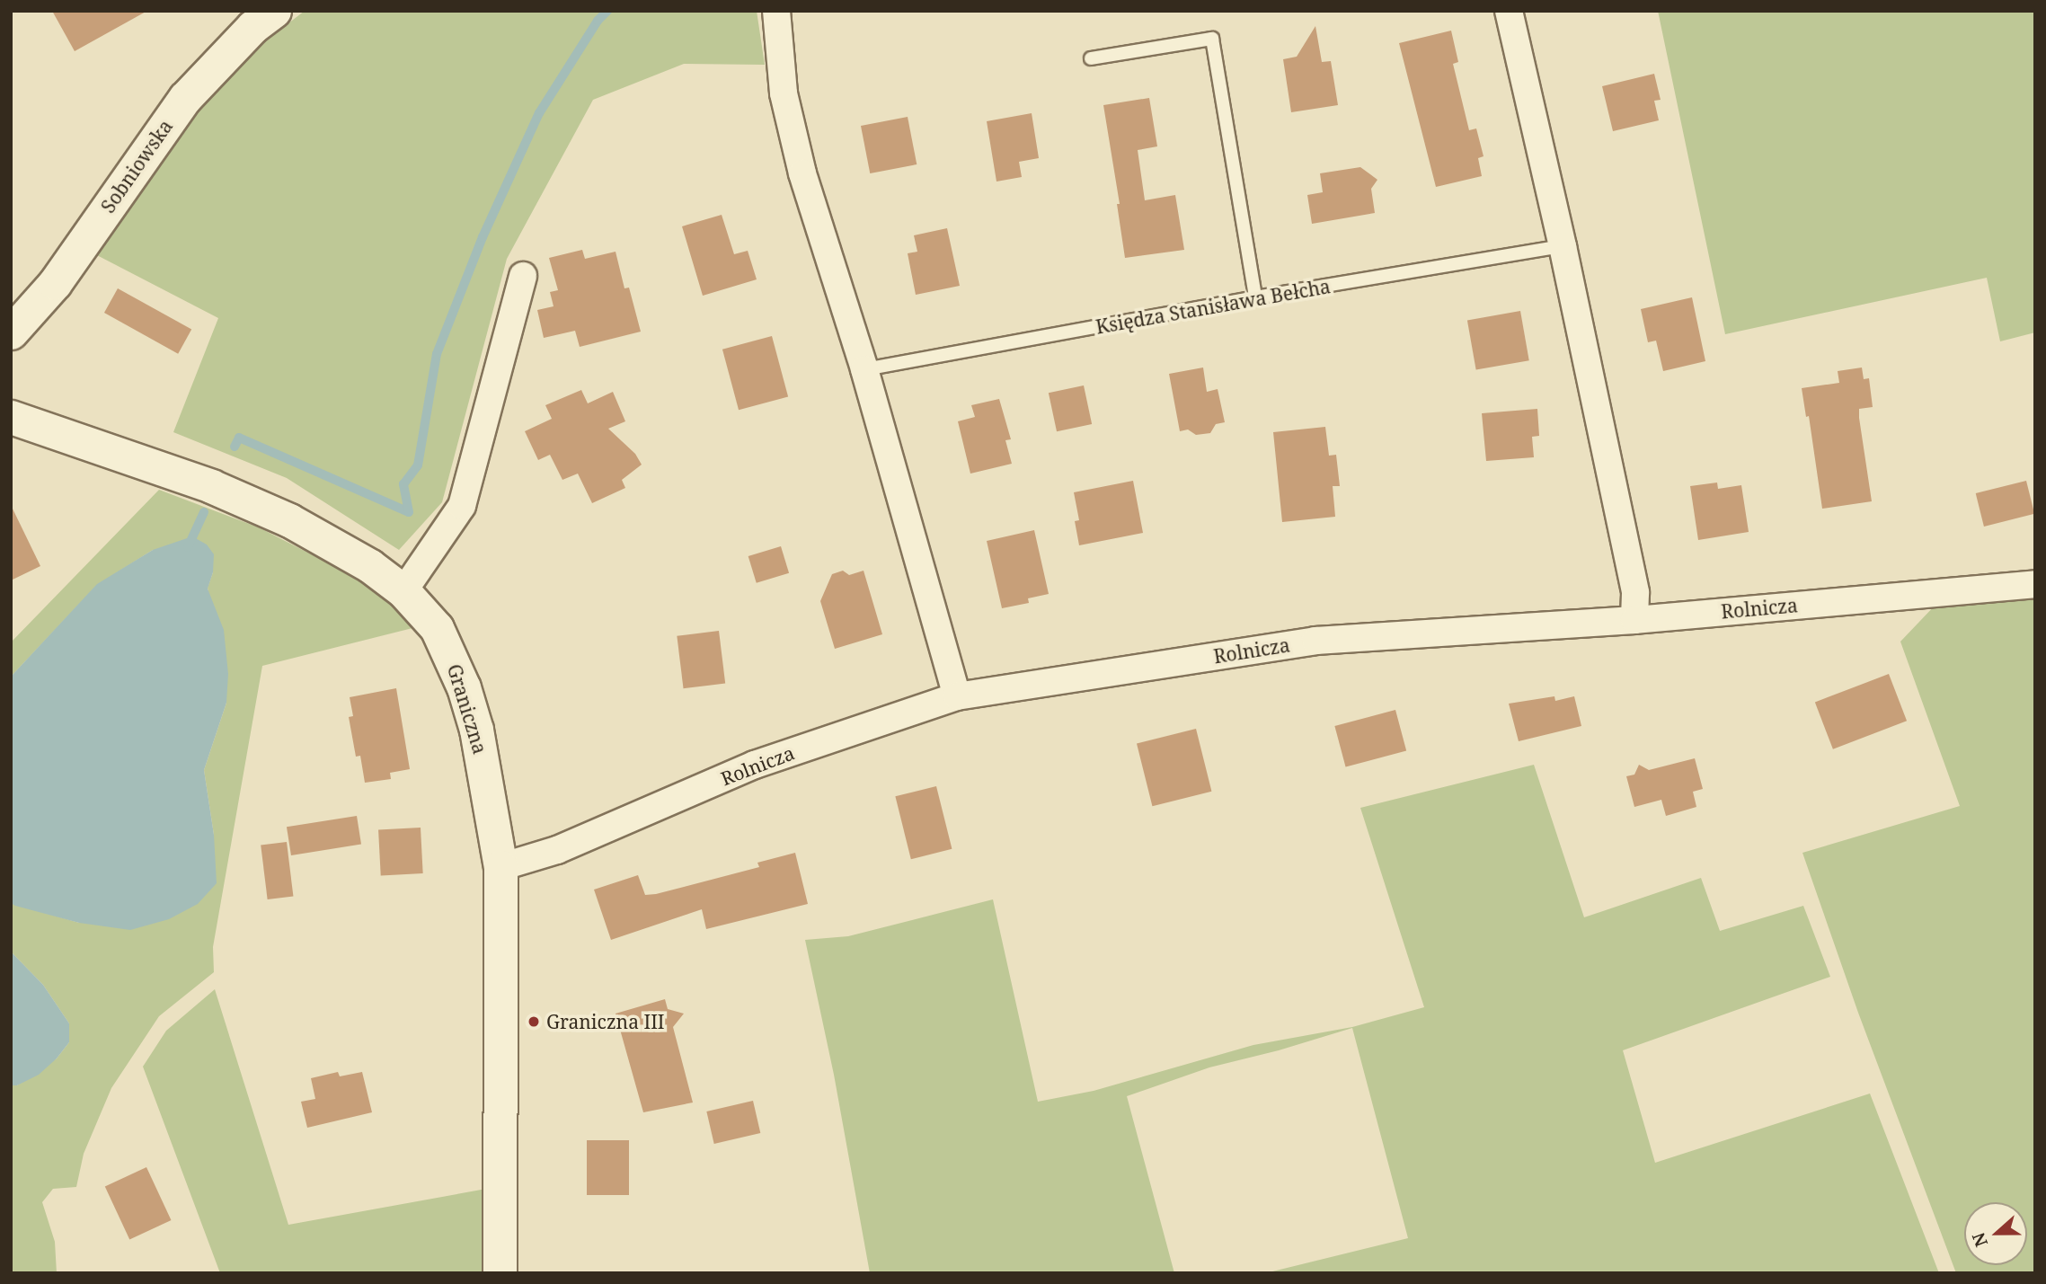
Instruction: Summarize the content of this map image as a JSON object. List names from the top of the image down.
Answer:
{
  "streets": {
    "street": ["Sobniowska", "Rolnicza", "Graniczna"],
    "lane": ["Księdza Stanisława Bełcha"]
  },
  "crossings": [
    ["Rolnicza", "Graniczna"]
  ],
  "places": ["Graniczna III"],
  "north": "left"
}
